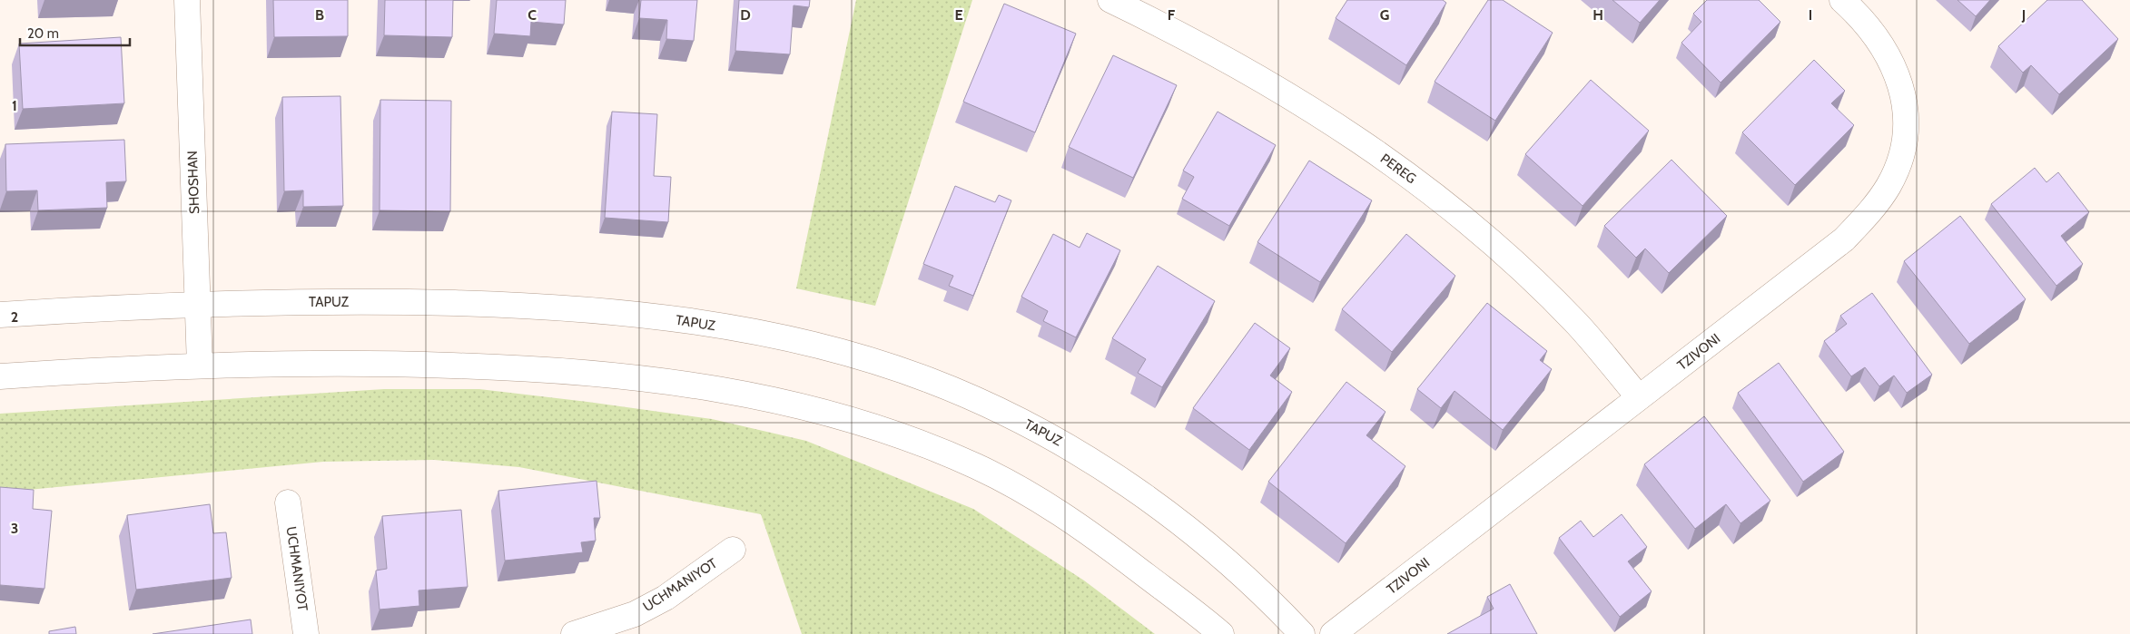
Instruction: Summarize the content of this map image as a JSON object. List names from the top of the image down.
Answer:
{
  "streets": {
    "street": [
      "PEREG",
      "SHOSHAN",
      "TAPUZ",
      "TZIVONI",
      "UCHMANIYOT"
    ]
  },
  "crossings": [
    ["PEREG", "TZIVONI"],
    ["SHOSHAN", "TAPUZ"]
  ],
  "scale_bar": "20 m",
  "grid": {
    "columns": [
      "B",
      "C",
      "D",
      "E",
      "F",
      "G",
      "H",
      "I",
      "J"
    ],
    "rows": ["1", "2", "3"]
  }
}
